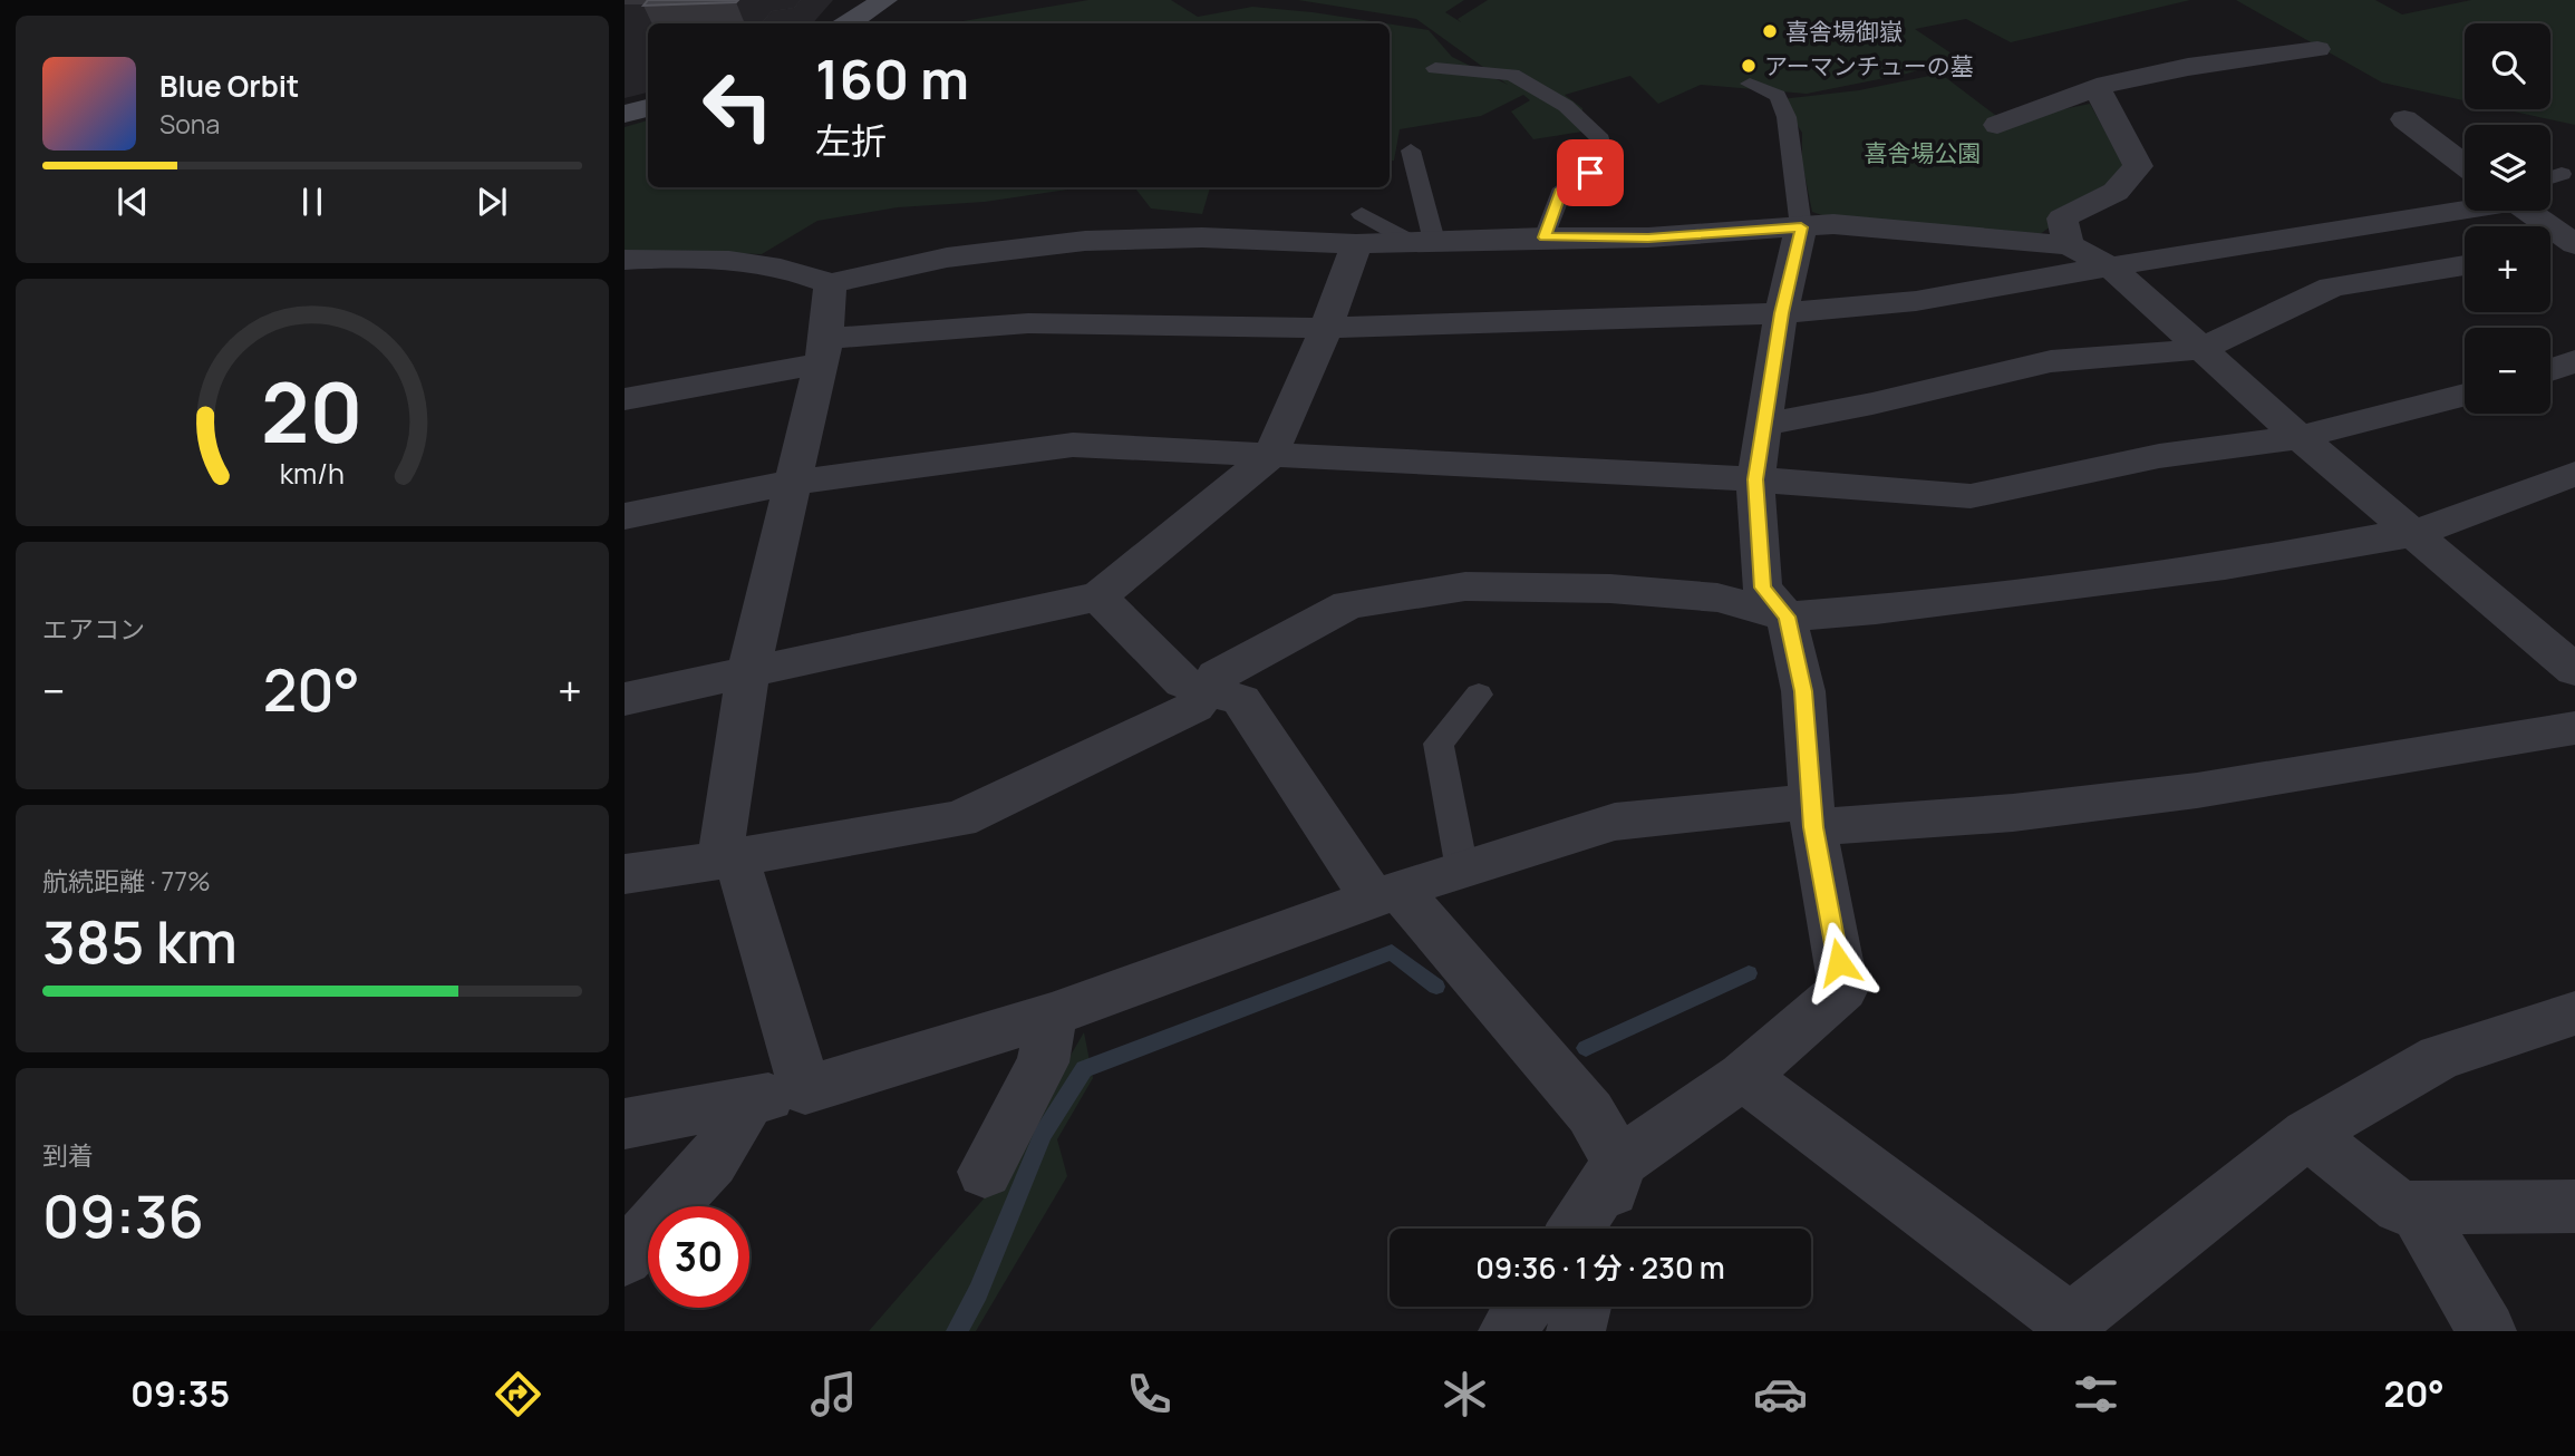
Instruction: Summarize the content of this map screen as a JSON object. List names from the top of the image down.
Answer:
{
  "parks": ["喜舎場公園"],
  "places": ["喜舎場御嶽", "アーマンチューの墓"],
  "page": {
    "map_buttons": ["+", "−"],
    "turn": ["160 m", "左折"],
    "song": ["Blue Orbit", "Sona"],
    "tile": [
      "エアコン",
      ["航続距離 · 77%", "385 km"],
      ["到着", "09:36"]
    ],
    "heat": ["−", "20°", "+"],
    "limit": "30",
    "trip": "09:36 · 1 分 · 230 m",
    "tabs": ["09:35", "20°"],
    "gauge": ["20", "km/h"]
  }
}
